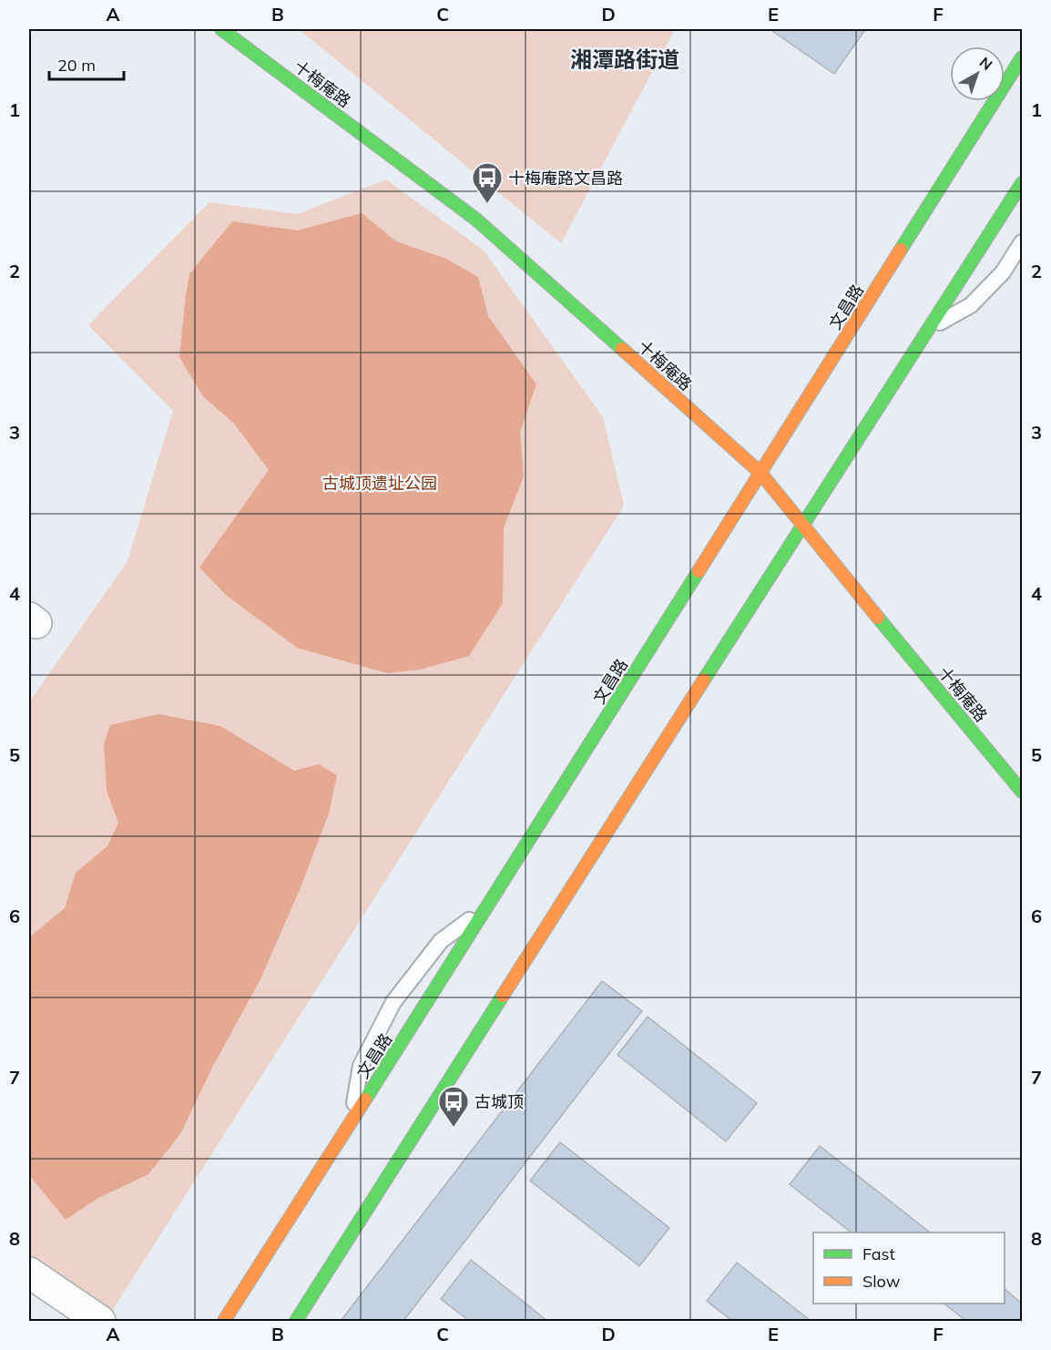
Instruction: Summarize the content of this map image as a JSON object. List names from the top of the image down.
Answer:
{
  "streets": {
    "main road": ["十梅庵路", "文昌路"]
  },
  "crossings": [
    ["十梅庵路", "文昌路"]
  ],
  "districts": ["湘潭路街道"],
  "parks": ["古城顶遗址公园"],
  "places": {
    "bus stop": ["十梅庵路文昌路", "古城顶"]
  },
  "legend": ["Fast", "Slow"],
  "scale_bar": "20 m",
  "north": "top right",
  "grid": {
    "columns": [
      "A",
      "B",
      "C",
      "D",
      "E",
      "F"
    ],
    "rows": [
      "1",
      "2",
      "3",
      "4",
      "5",
      "6",
      "7",
      "8"
    ]
  }
}
